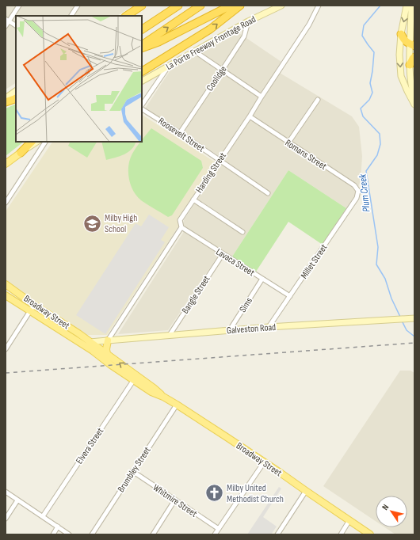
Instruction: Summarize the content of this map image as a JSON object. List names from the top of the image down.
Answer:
{
  "streets": {
    "main road": ["La Porte Freeway Frontage Road", "Broadway Street", "Galveston Road"],
    "street": [
      "Coolidge",
      "Roosevelt Street",
      "Romans Street",
      "Harding Street",
      "Millet Street",
      "Lavaca Street",
      "Bangle Street",
      "Sims",
      "Elvera Street",
      "Brumbley Street",
      "Whitmire Street"
    ]
  },
  "crossings": [
    ["La Porte Freeway Frontage Road", "Coolidge"],
    ["Coolidge", "Roosevelt Street"],
    ["Roosevelt Street", "Harding Street"],
    ["Romans Street", "Harding Street"],
    ["Romans Street", "Millet Street"],
    ["Harding Street", "Lavaca Street"],
    ["Harding Street", "Galveston Road"],
    ["Millet Street", "Lavaca Street"],
    ["Millet Street", "Galveston Road"],
    ["Lavaca Street", "Bangle Street"],
    ["Lavaca Street", "Sims"],
    ["Bangle Street", "Galveston Road"],
    ["Sims", "Galveston Road"],
    ["Broadway Street", "Galveston Road"],
    ["Broadway Street", "Elvera Street"],
    ["Broadway Street", "Brumbley Street"],
    ["Brumbley Street", "Whitmire Street"]
  ],
  "water": ["Plum Creek"],
  "places": {
    "school or university": ["Milby High School"],
    "church": ["Milby United Methodist Church"]
  },
  "north": "top left"
}
